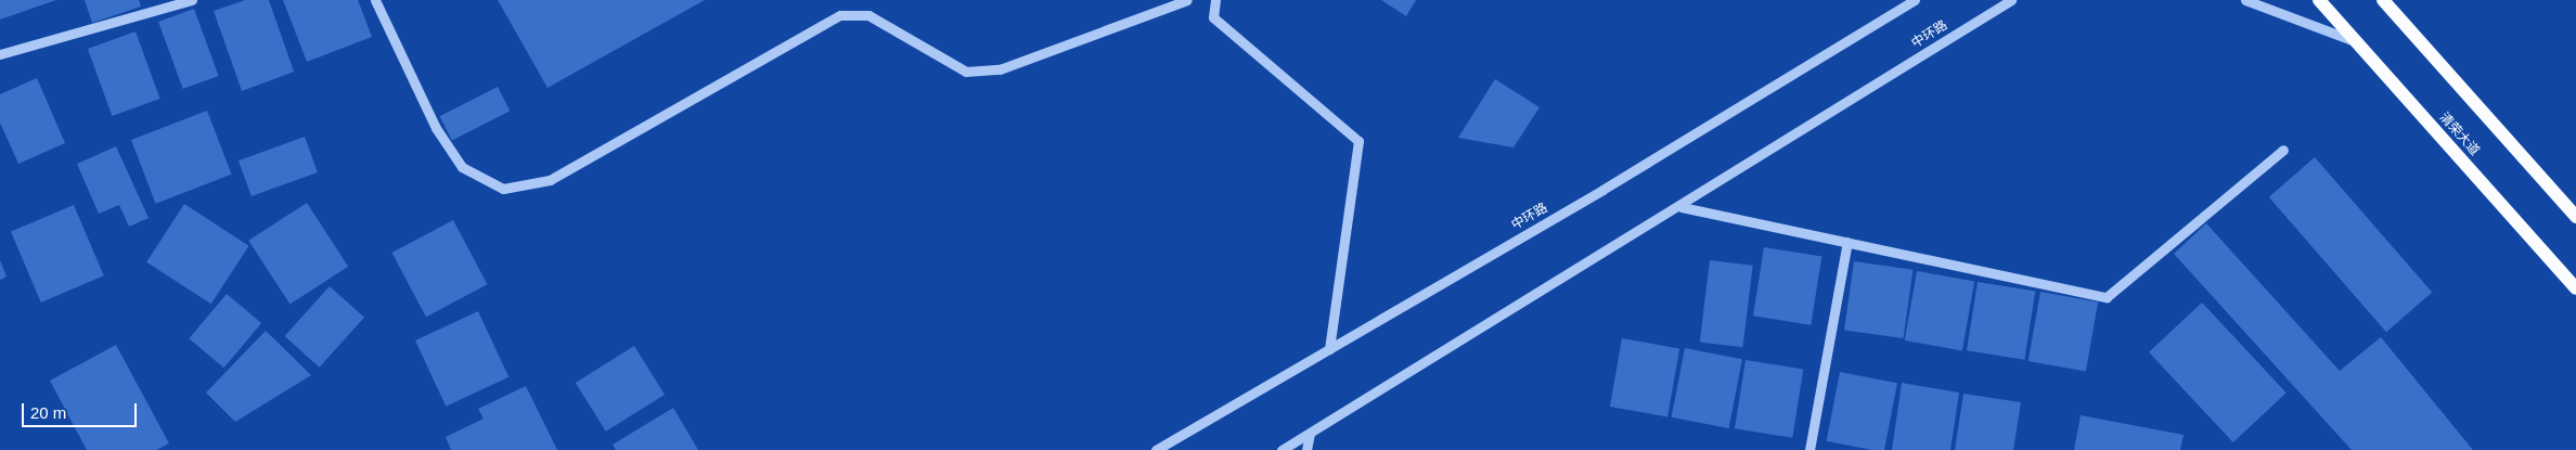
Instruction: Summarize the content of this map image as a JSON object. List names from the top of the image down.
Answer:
{
  "streets": {
    "main road": ["清荣大道"],
    "street": ["中环路"]
  },
  "scale_bar": "20 m"
}
